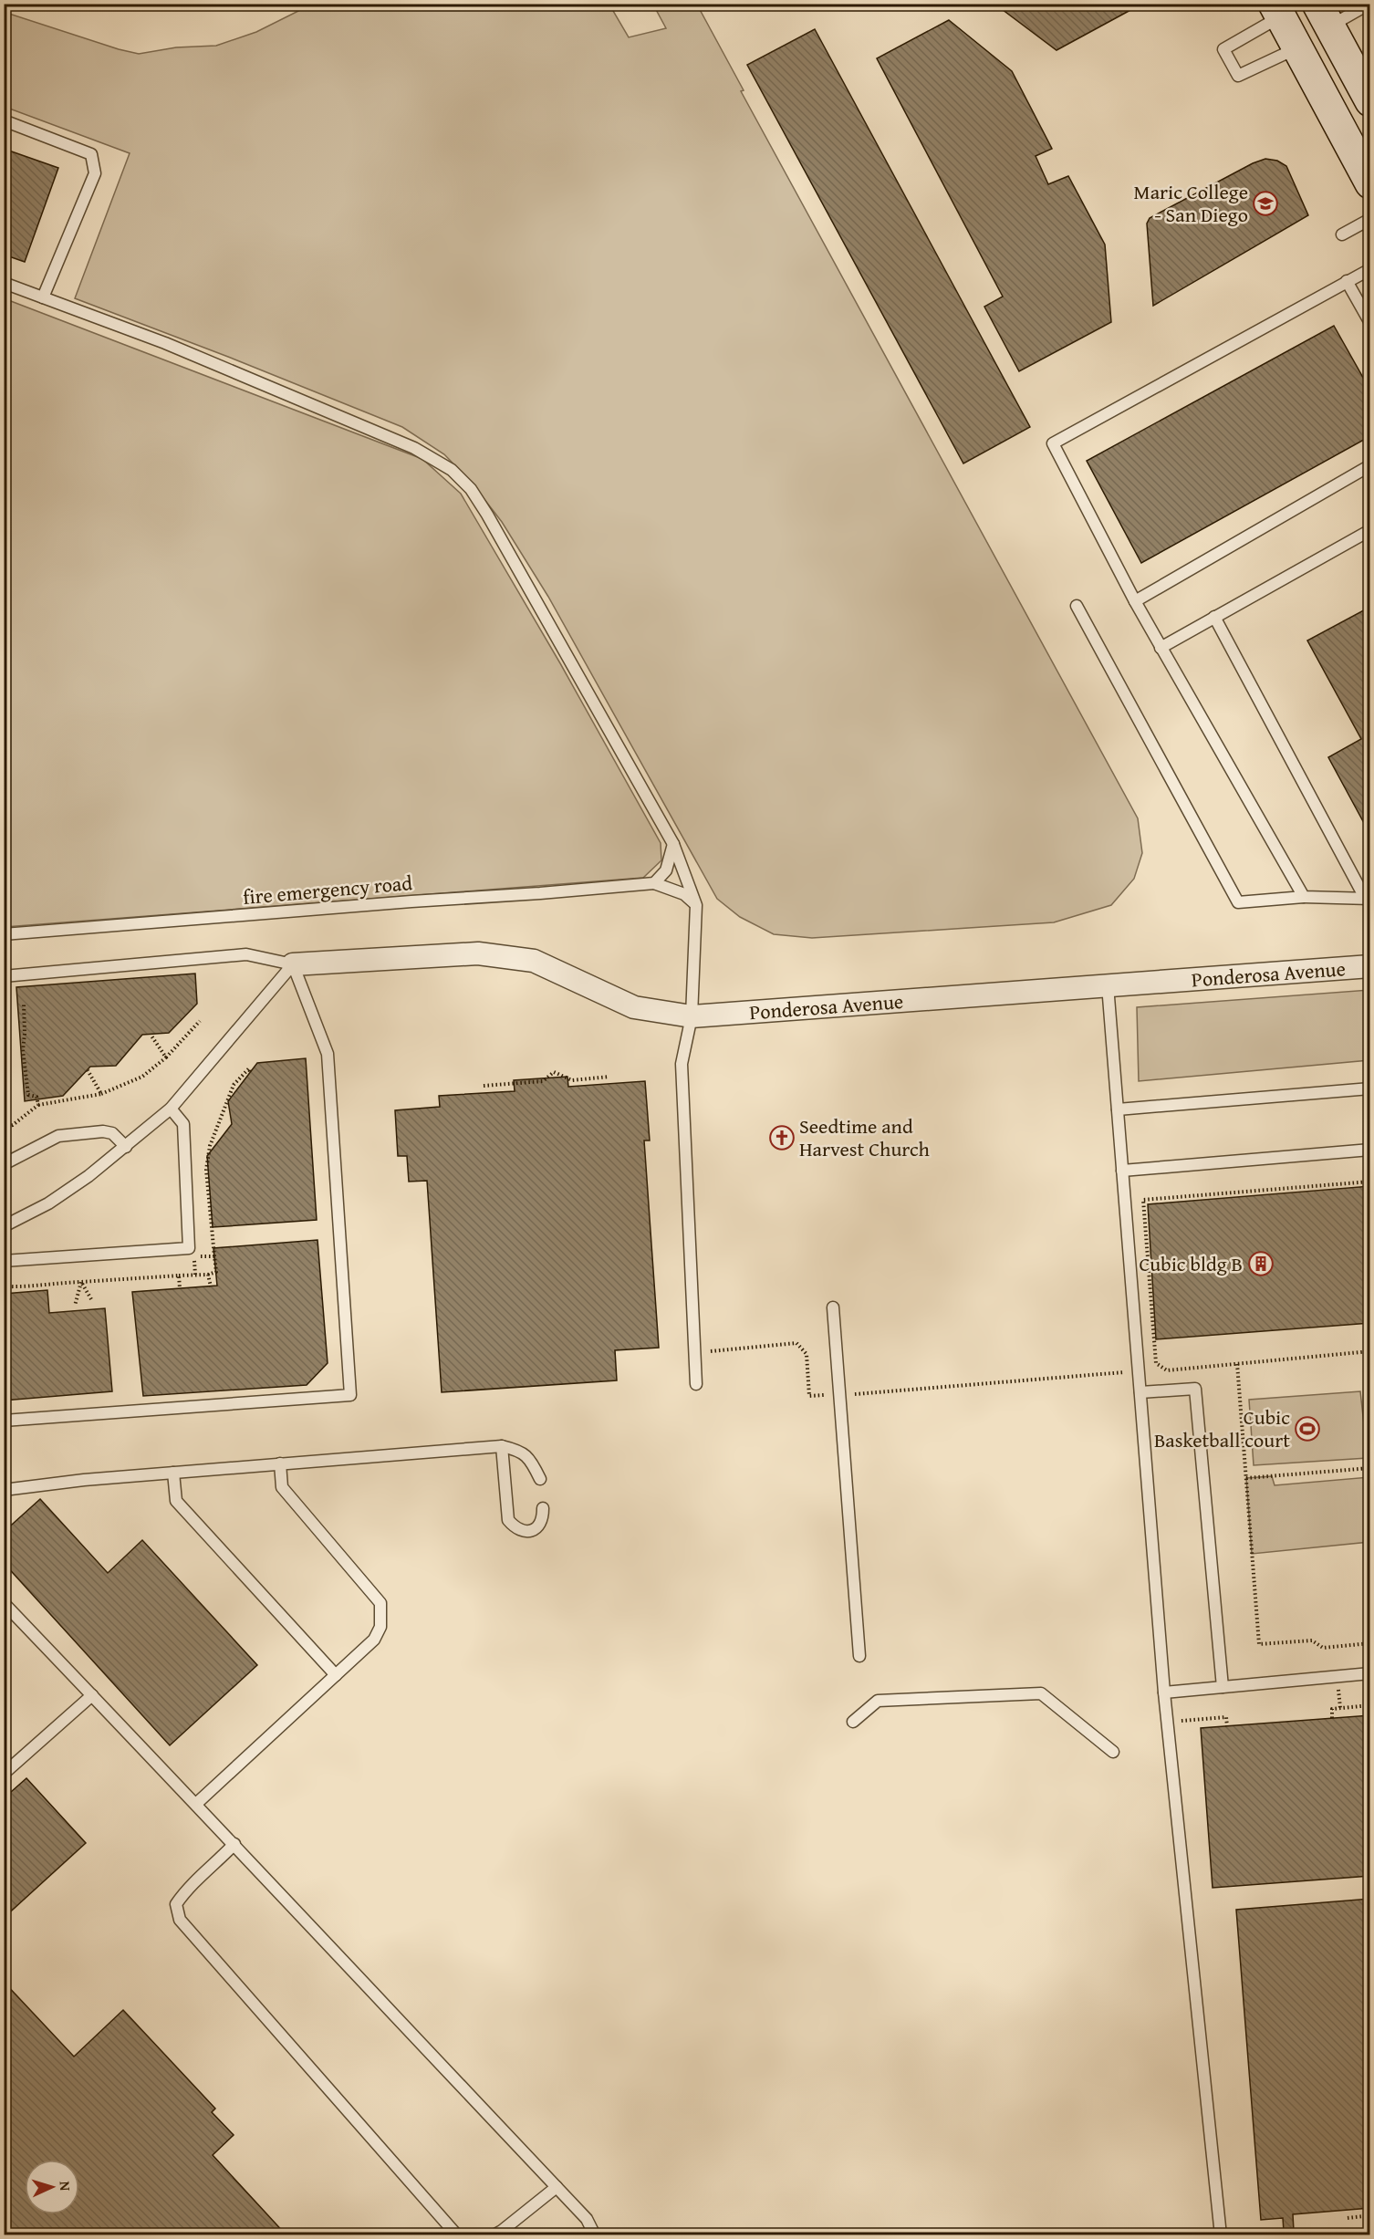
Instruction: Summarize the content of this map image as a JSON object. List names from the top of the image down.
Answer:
{
  "streets": {
    "street": ["Ponderosa Avenue"],
    "lane": ["fire emergency road"]
  },
  "places": {
    "school or university": ["Maric College - San Diego"],
    "church": ["Seedtime and Harvest Church"],
    "building": ["Cubic bldg B"],
    "sports": ["Cubic Basketball court"]
  },
  "north": "right"
}
